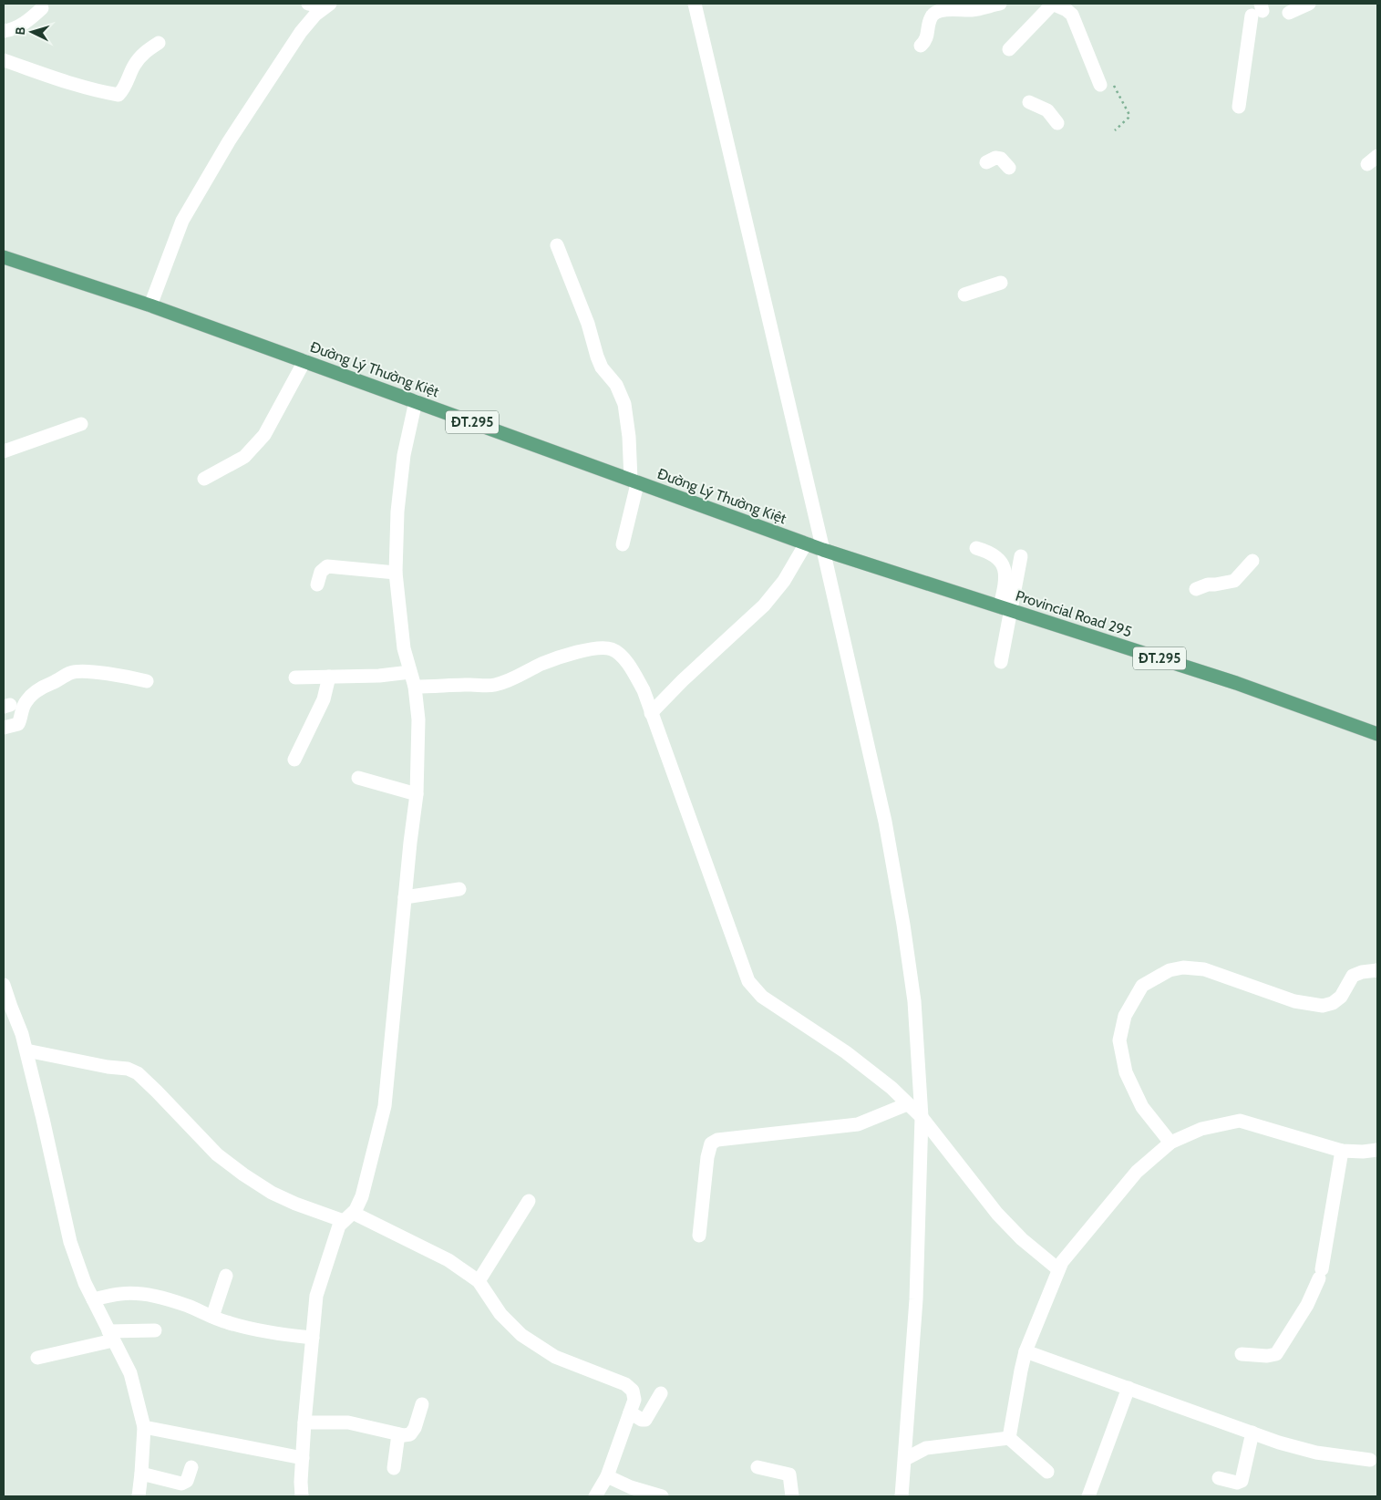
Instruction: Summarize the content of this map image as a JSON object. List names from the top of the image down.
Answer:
{
  "streets": {
    "main road": ["Đường Lý Thường Kiệt", "ĐT.295", "Provincial Road 295"]
  },
  "crossings": [
    ["Đường Lý Thường Kiệt", "Provincial Road 295"]
  ],
  "north": "left"
}
